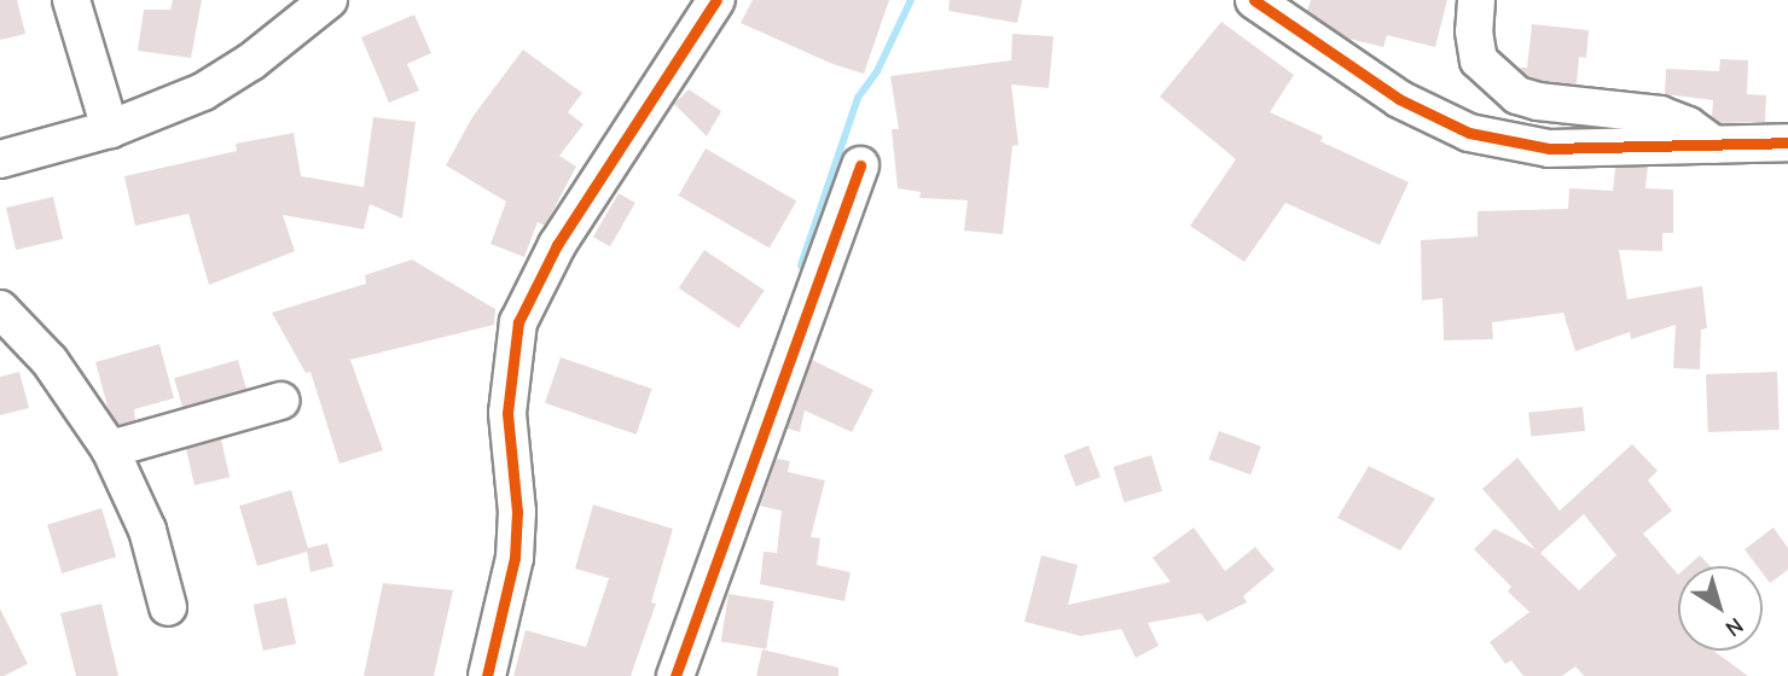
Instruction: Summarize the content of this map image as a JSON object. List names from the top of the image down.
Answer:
{
  "north": "bottom right"
}
